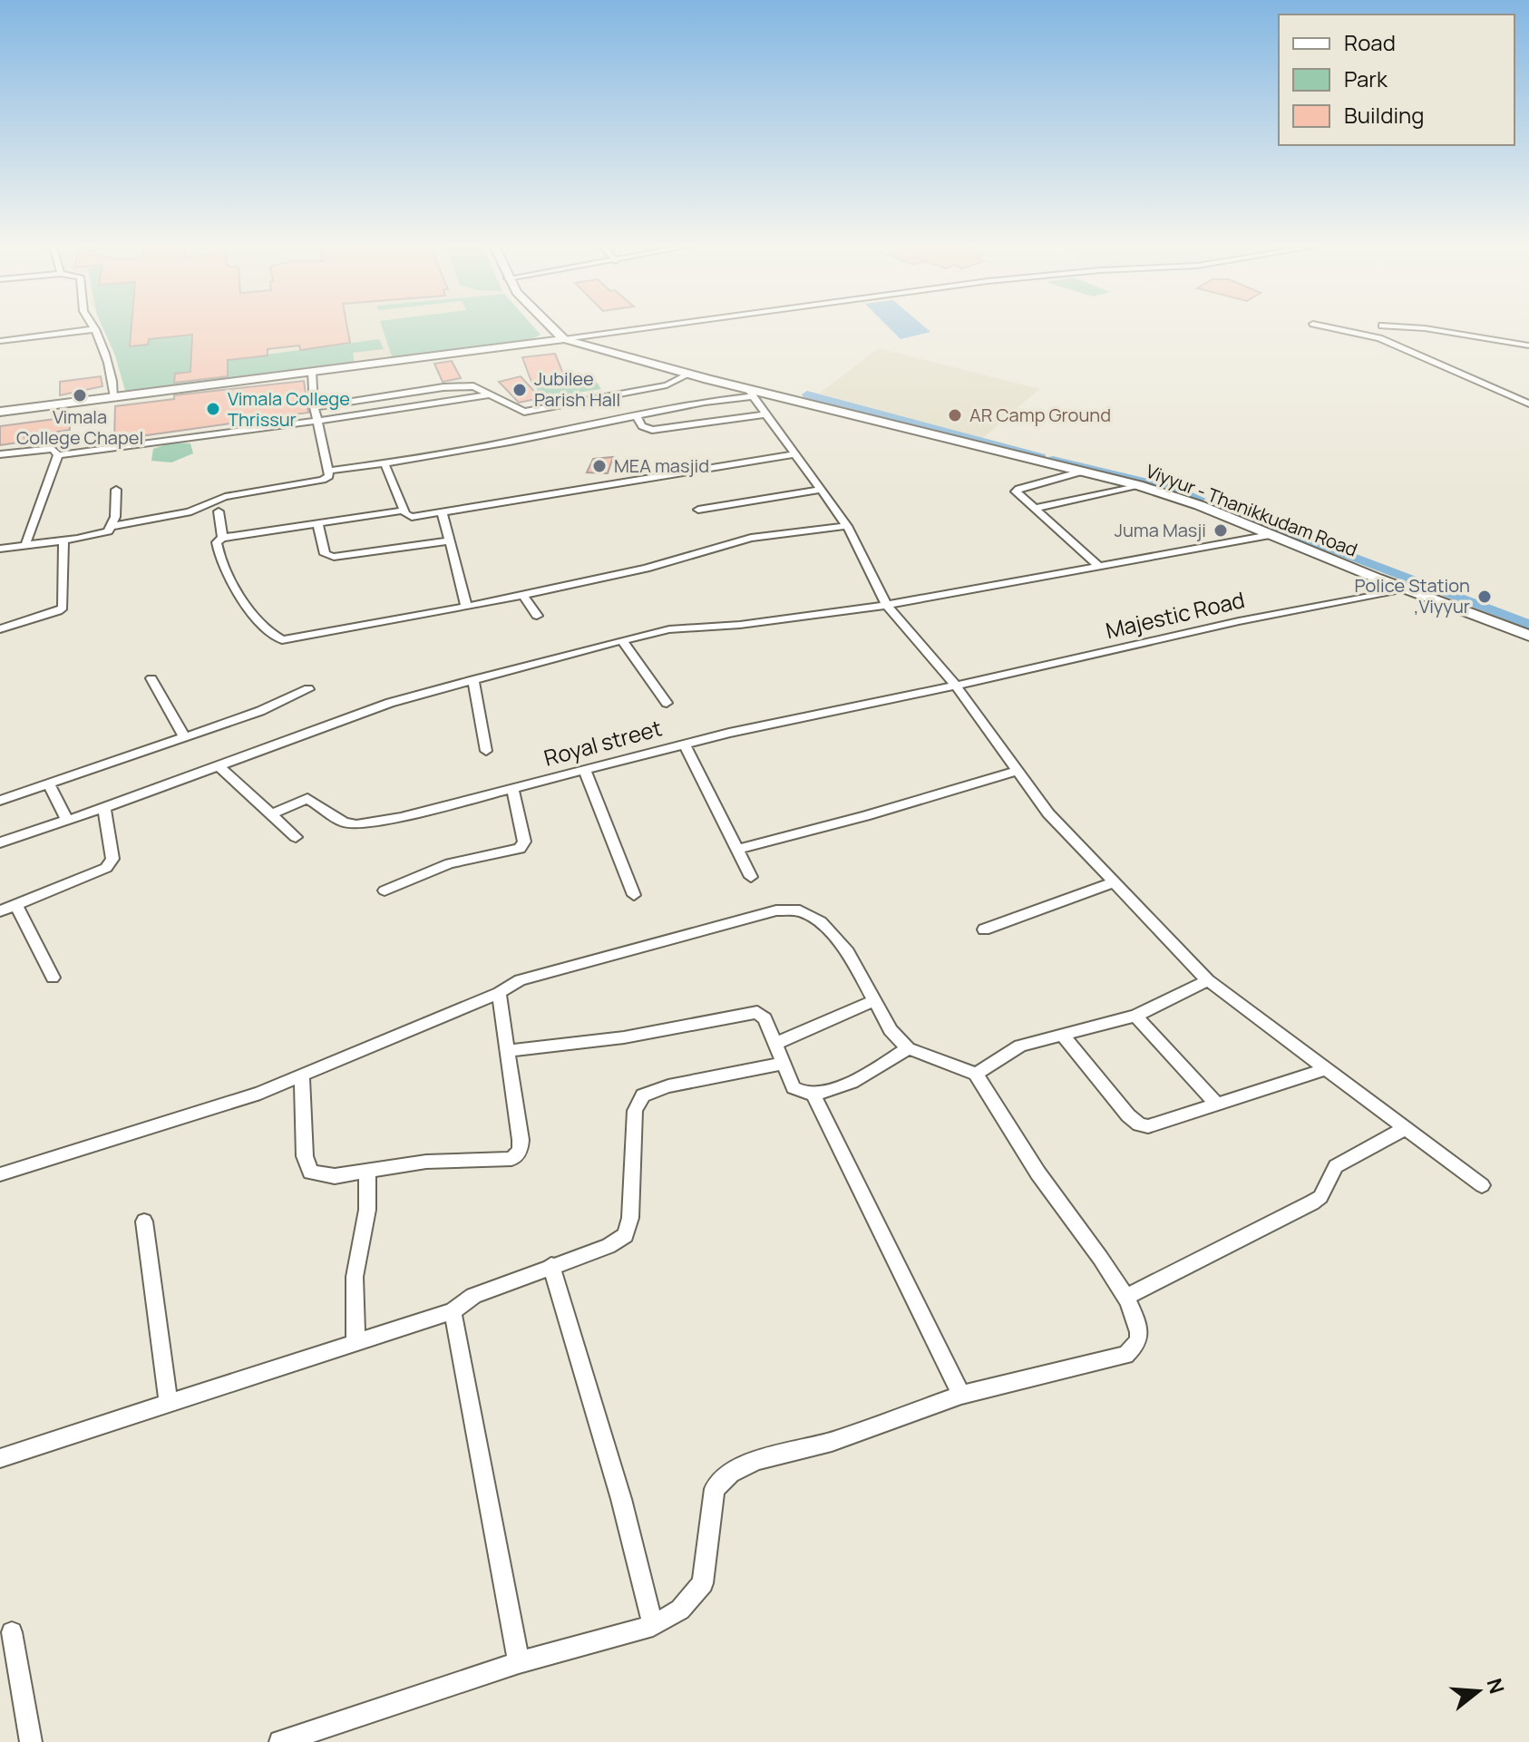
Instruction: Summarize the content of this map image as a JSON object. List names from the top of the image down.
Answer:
{
  "streets": {
    "main road": ["Viyyur - Thanikkudam Road"],
    "street": ["Majestic Road", "Royal street"]
  },
  "crossings": [
    ["Viyyur - Thanikkudam Road", "Majestic Road"],
    ["Majestic Road", "Royal street"]
  ],
  "places": [
    "Jubilee Parish Hall",
    "Vimala College Chapel",
    "Vimala College Thrissur",
    "AR Camp Ground",
    "MEA masjid",
    "Juma Masji",
    "Police Station ,Viyyur"
  ],
  "legend": ["Road", "Park", "Building"],
  "north": "right"
}
